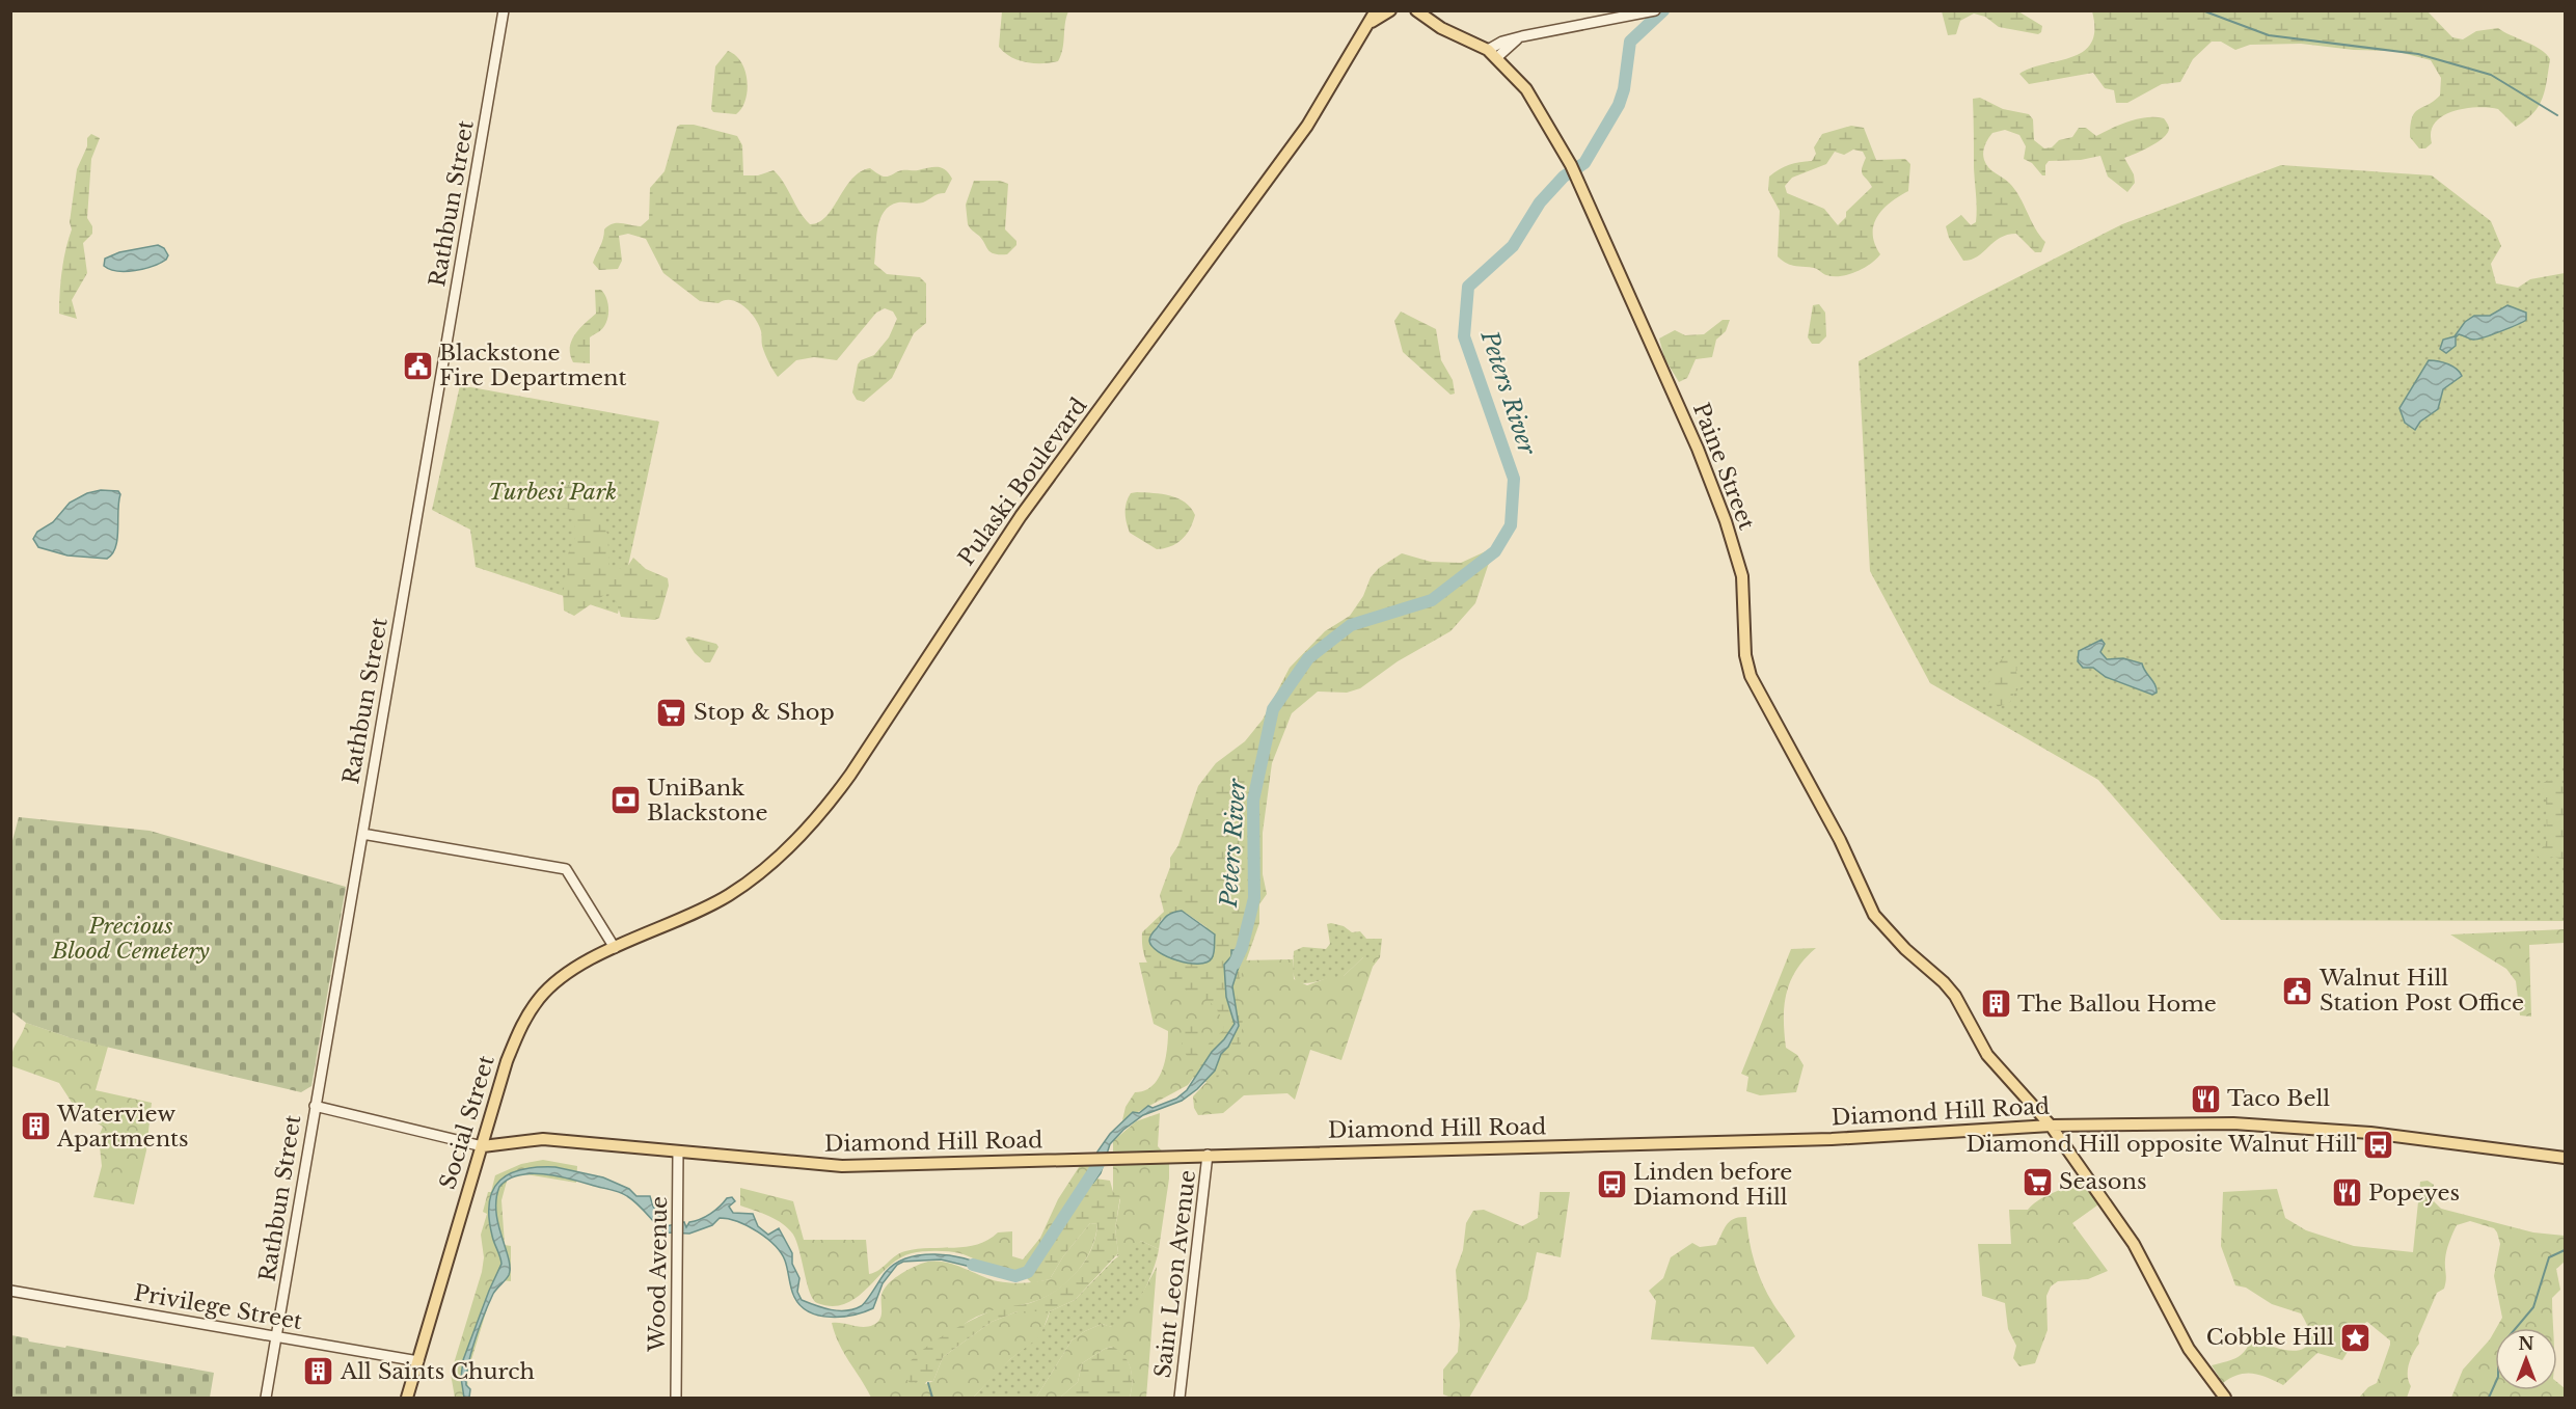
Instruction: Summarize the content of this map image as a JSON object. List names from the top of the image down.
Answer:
{
  "streets": {
    "main road": [
      "Paine Street",
      "Pulaski Boulevard",
      "Diamond Hill Road",
      "Social Street"
    ],
    "street": [
      "Rathbun Street",
      "Wood Avenue",
      "Saint Leon Avenue",
      "Privilege Street"
    ]
  },
  "crossings": [
    ["Rathbun Street", "Diamond Hill Road"],
    ["Rathbun Street", "Privilege Street"],
    ["Paine Street", "Diamond Hill Road"],
    ["Pulaski Boulevard", "Social Street"],
    ["Diamond Hill Road", "Social Street"],
    ["Diamond Hill Road", "Wood Avenue"],
    ["Diamond Hill Road", "Saint Leon Avenue"],
    ["Social Street", "Privilege Street"]
  ],
  "water": ["Peters River"],
  "parks": ["Turbesi Park", "Precious Blood Cemetery"],
  "places": {
    "public building": ["Blackstone Fire Department", "Walnut Hill Station Post Office"],
    "supermarket": ["Stop & Shop", "Seasons"],
    "bank": ["UniBank Blackstone"],
    "building": ["The Ballou Home", "Waterview Apartments", "All Saints Church"],
    "restaurant": ["Taco Bell", "Popeyes"],
    "bus stop": ["Diamond Hill opposite Walnut Hill", "Linden before Diamond Hill"],
    "place": ["Cobble Hill"]
  },
  "north": "top"
}
